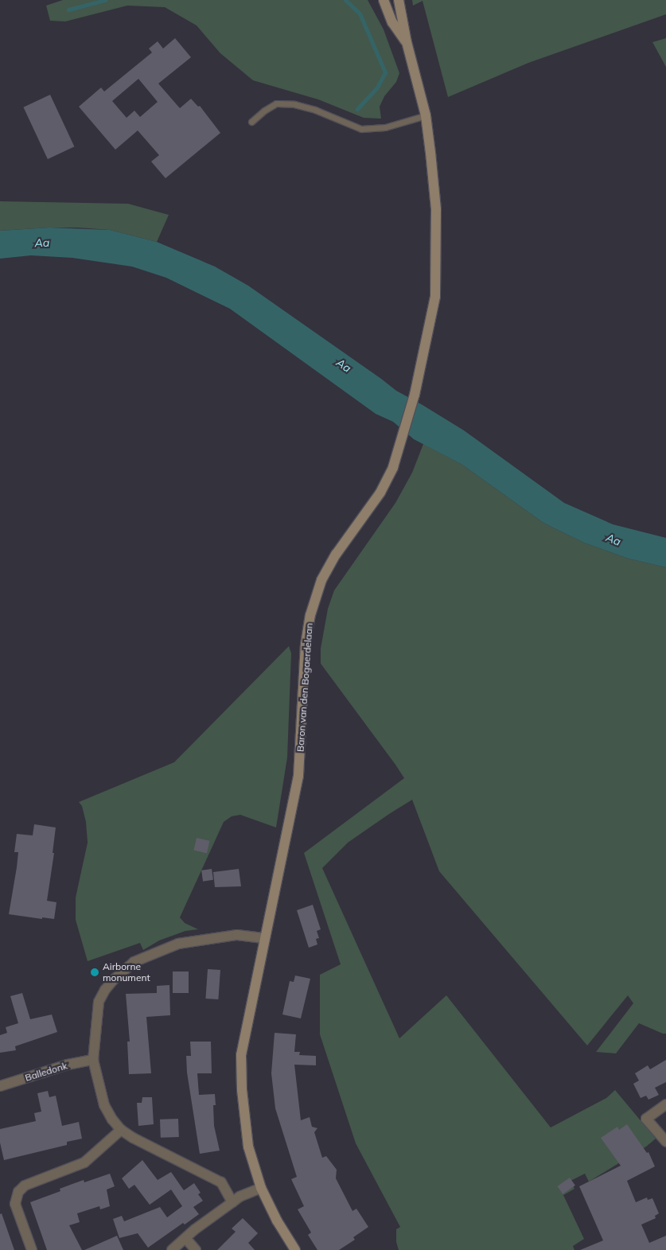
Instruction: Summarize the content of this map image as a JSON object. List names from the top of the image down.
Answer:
{
  "streets": {
    "main road": ["Baron van den Bogaerdelaan"],
    "street": ["Balledonk"]
  },
  "water": ["Aa"],
  "places": ["Airborne monument"]
}
